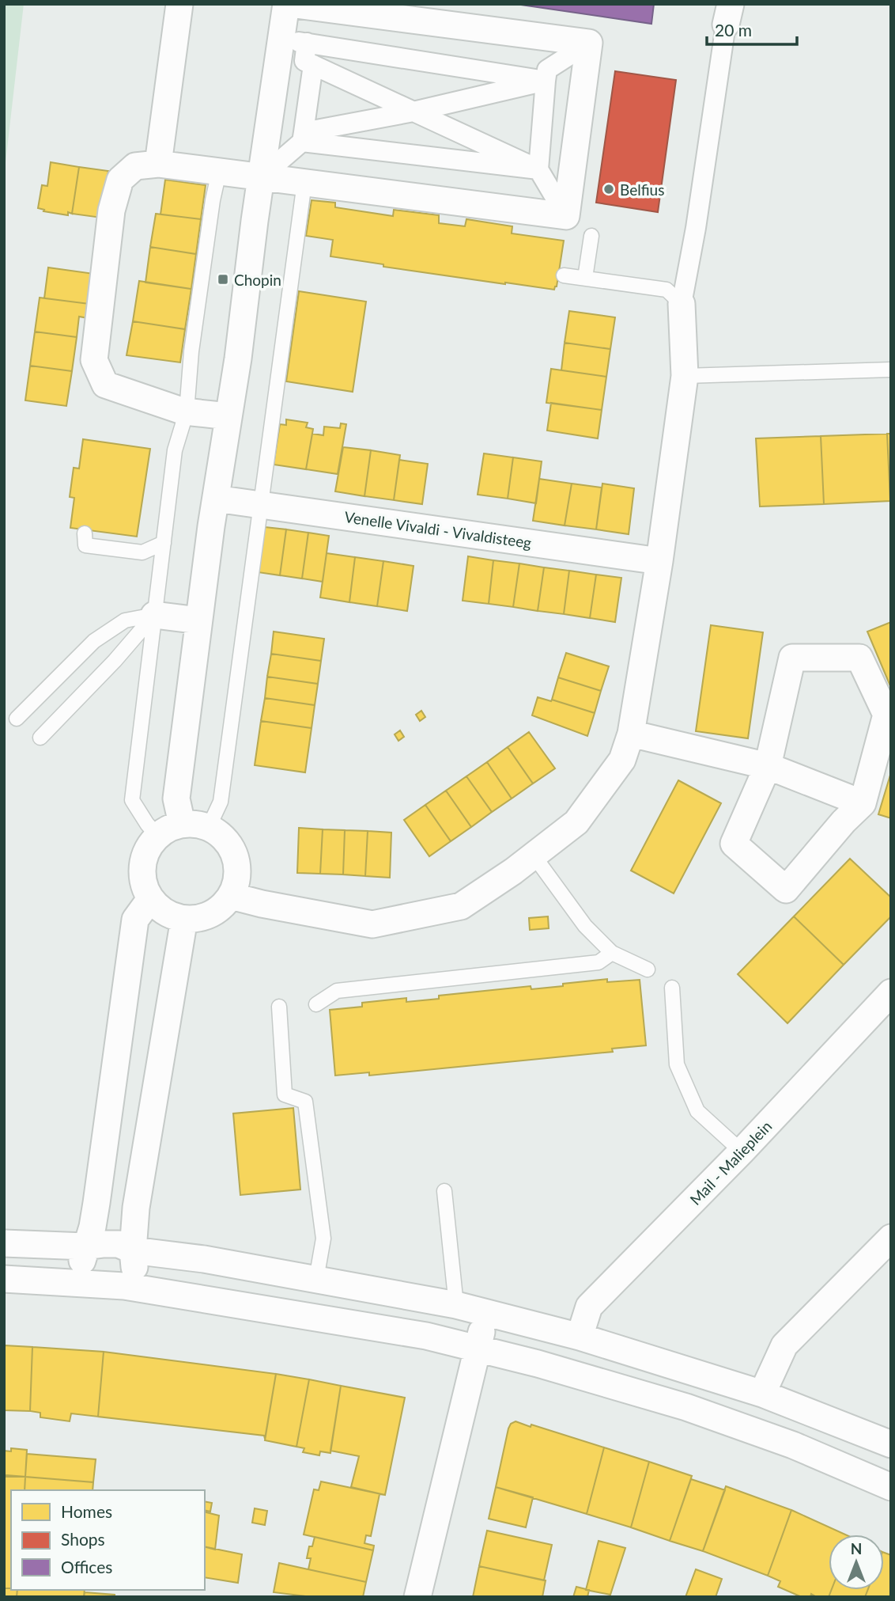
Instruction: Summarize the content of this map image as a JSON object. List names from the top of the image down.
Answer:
{
  "streets": {
    "street": ["Venelle Vivaldi - Vivaldisteeg", "Mail - Malieplein"]
  },
  "places": {
    "other": ["Belfius"],
    "transit": ["Chopin"]
  },
  "legend": ["Homes", "Shops", "Offices"],
  "scale_bar": "20 m",
  "north": "top"
}
